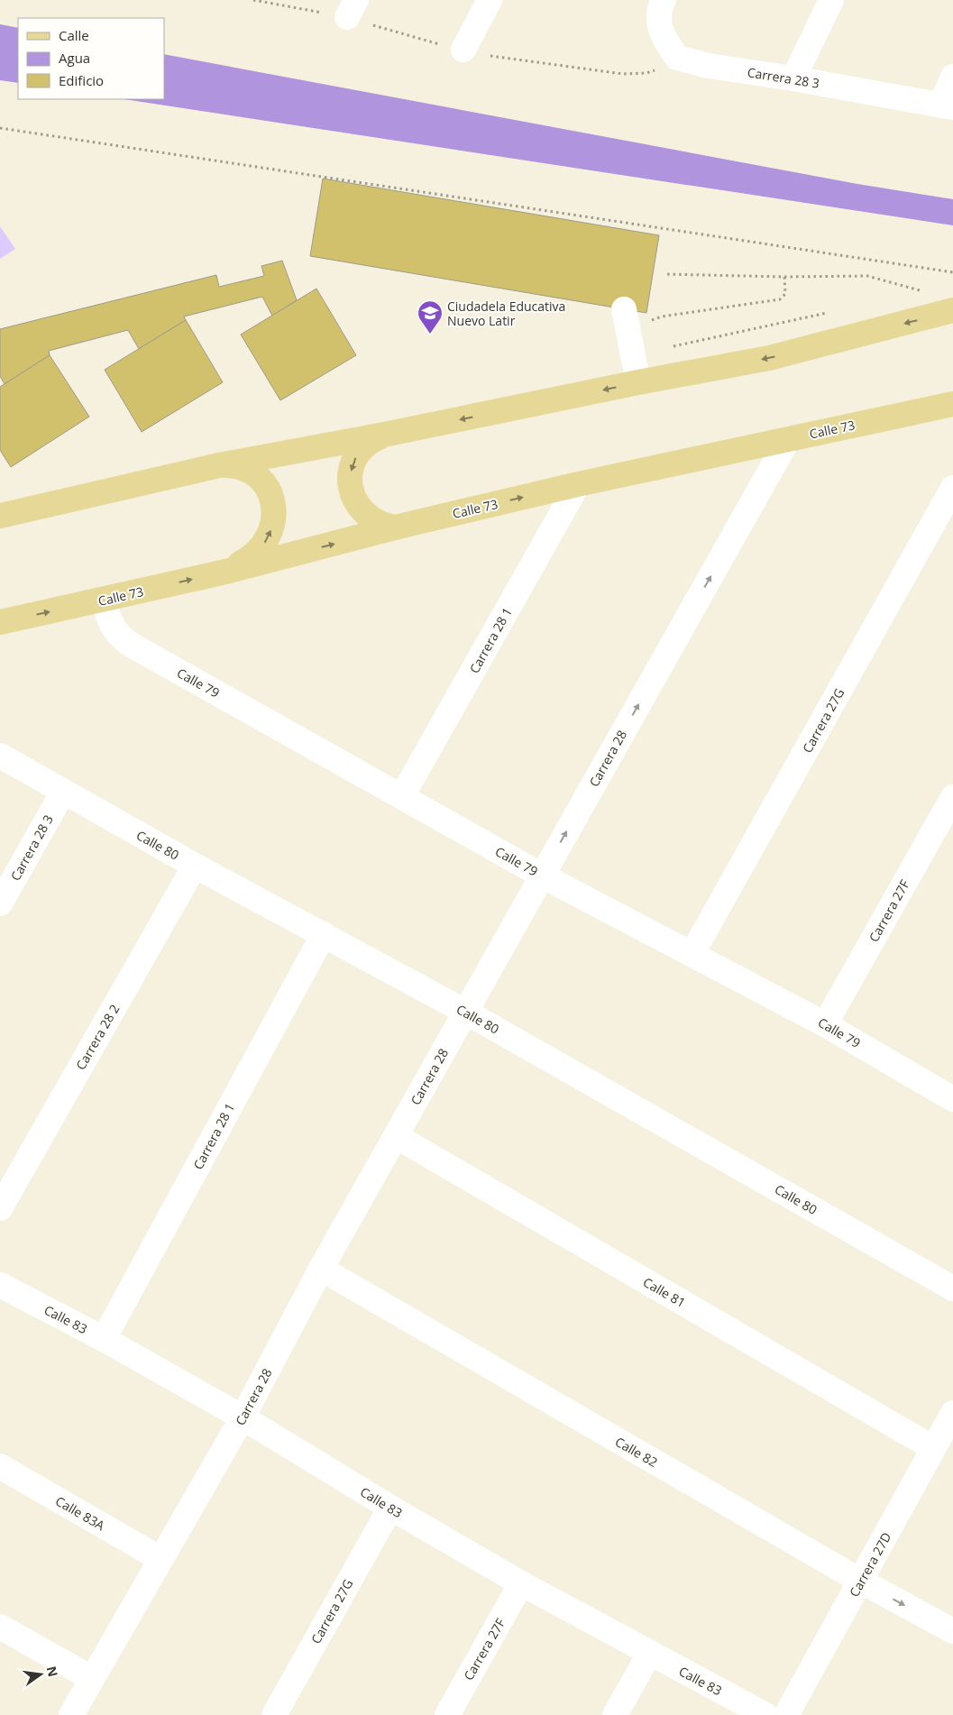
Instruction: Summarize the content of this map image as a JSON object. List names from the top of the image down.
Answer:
{
  "streets": {
    "main road": ["Calle 73"],
    "street": [
      "Carrera 28 3",
      "Carrera 28 1",
      "Calle 79",
      "Carrera 27G",
      "Carrera 28",
      "Calle 80",
      "Carrera 27F",
      "Carrera 28 2",
      "Calle 81",
      "Calle 83",
      "Calle 82",
      "Calle 83A",
      "Carrera 27D"
    ]
  },
  "crossings": [
    ["Carrera 28 3", "Calle 80"],
    ["Calle 73", "Carrera 28 1"],
    ["Calle 73", "Calle 79"],
    ["Calle 73", "Carrera 28"],
    ["Carrera 28 1", "Calle 79"],
    ["Carrera 28 1", "Calle 80"],
    ["Carrera 28 1", "Calle 83"],
    ["Calle 79", "Carrera 27G"],
    ["Calle 79", "Carrera 28"],
    ["Calle 79", "Carrera 27F"],
    ["Carrera 27G", "Calle 83"],
    ["Carrera 28", "Calle 80"],
    ["Carrera 28", "Calle 81"],
    ["Carrera 28", "Calle 83"],
    ["Carrera 28", "Calle 82"],
    ["Carrera 28", "Calle 83A"],
    ["Calle 80", "Carrera 28 2"],
    ["Carrera 27F", "Calle 83"],
    ["Calle 81", "Carrera 27D"],
    ["Calle 82", "Carrera 27D"]
  ],
  "places": {
    "school or university": ["Ciudadela Educativa Nuevo Latir"]
  },
  "legend": ["Calle", "Agua", "Edificio"],
  "north": "right"
}
